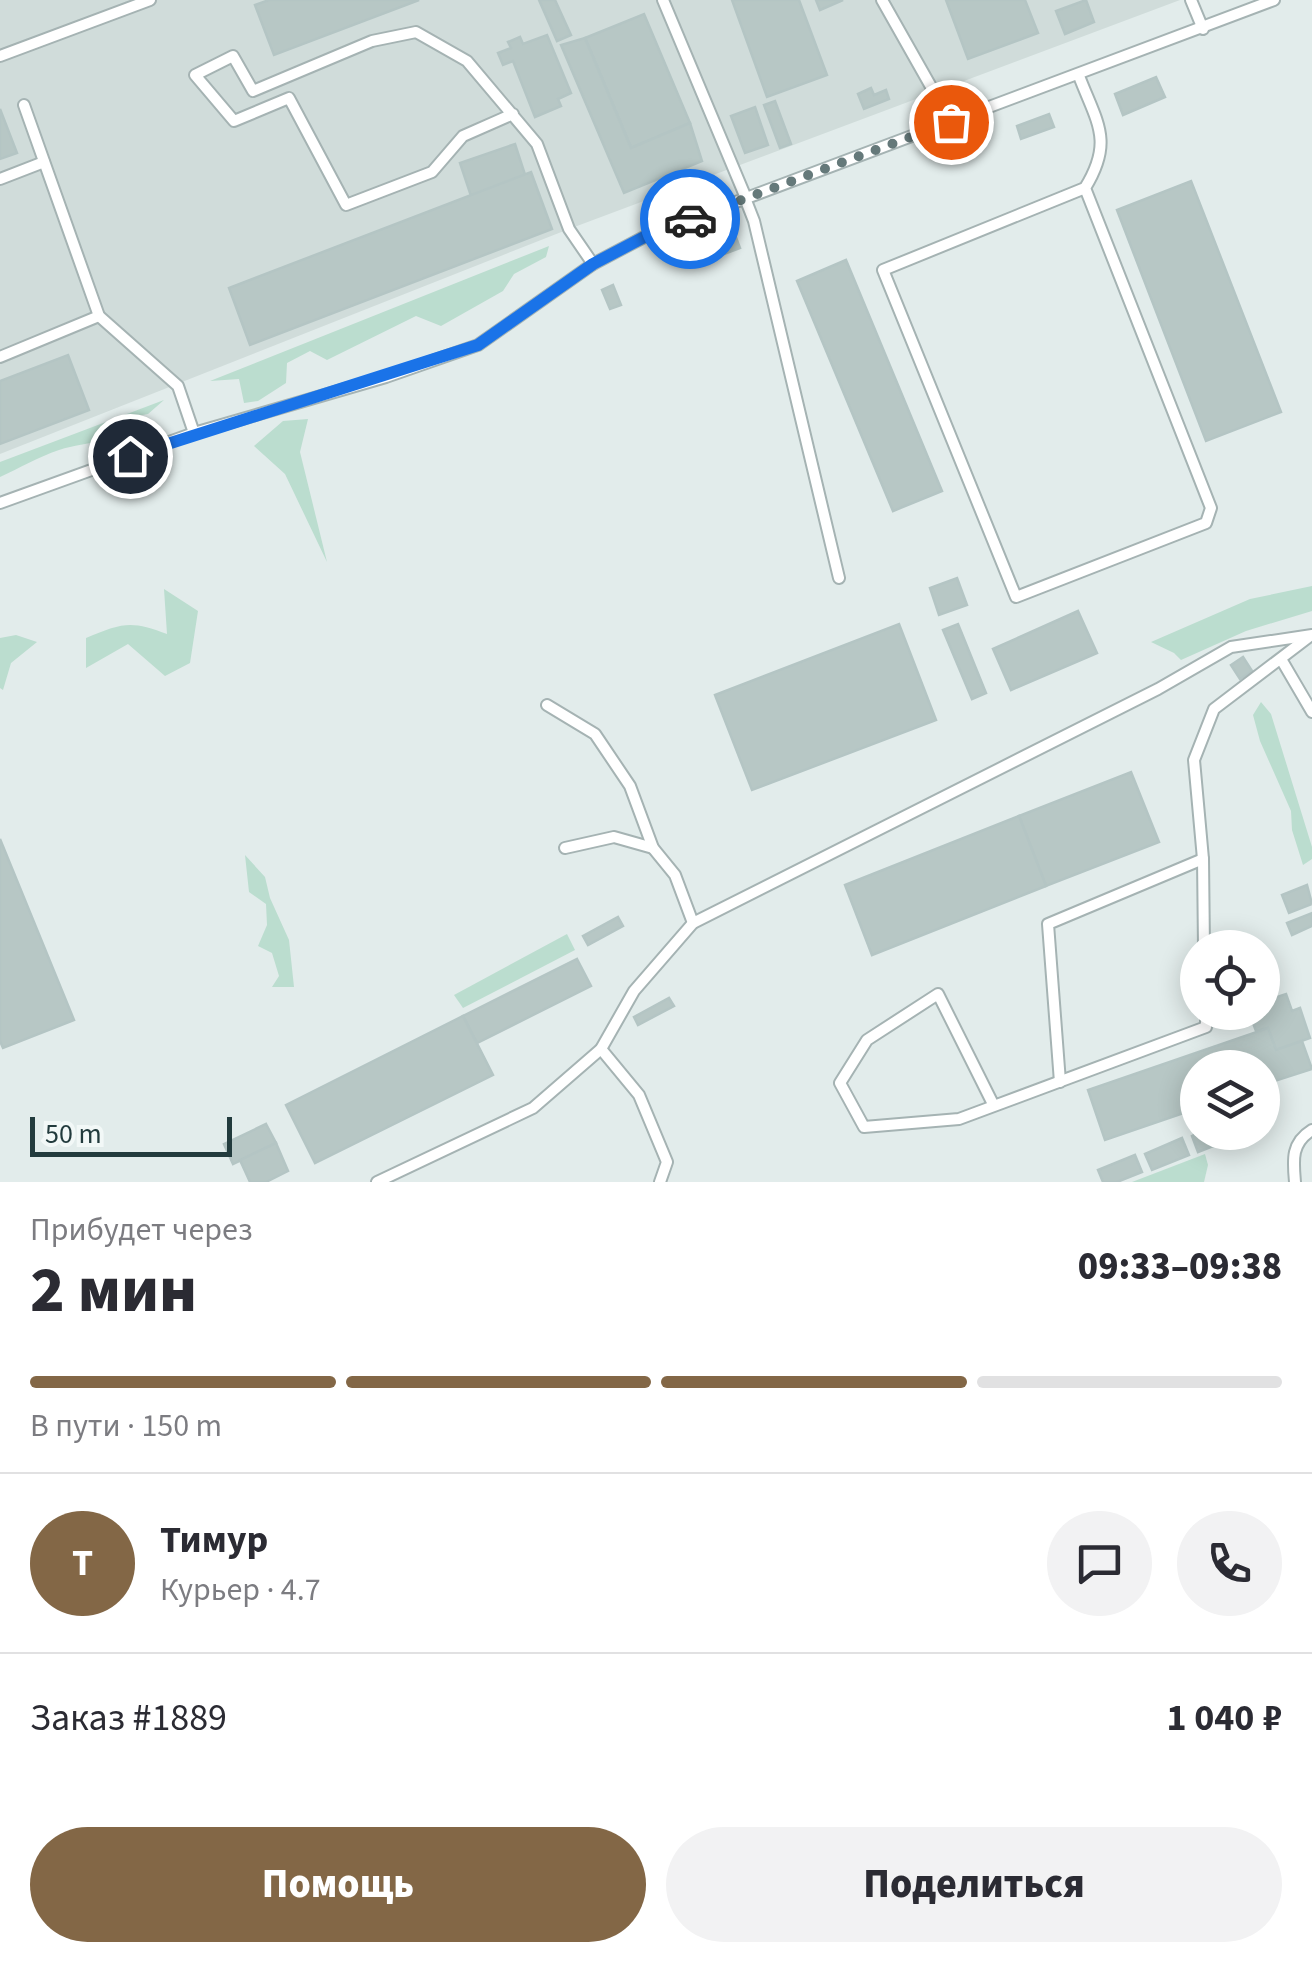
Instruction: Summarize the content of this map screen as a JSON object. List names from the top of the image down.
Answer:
{
  "scale_bar": "50 m",
  "page": {
    "scale": "50 m",
    "heading": ["2 мин", "Прибудет через", "09:33–09:38"],
    "panel": [
      "Тимур",
      "Курьер · 4.7",
      "Заказ #1889",
      "1 040 ₽"
    ],
    "bar": "В пути · 150 m",
    "round": "Т",
    "buttons": ["Помощь", "Поделиться"]
  }
}
